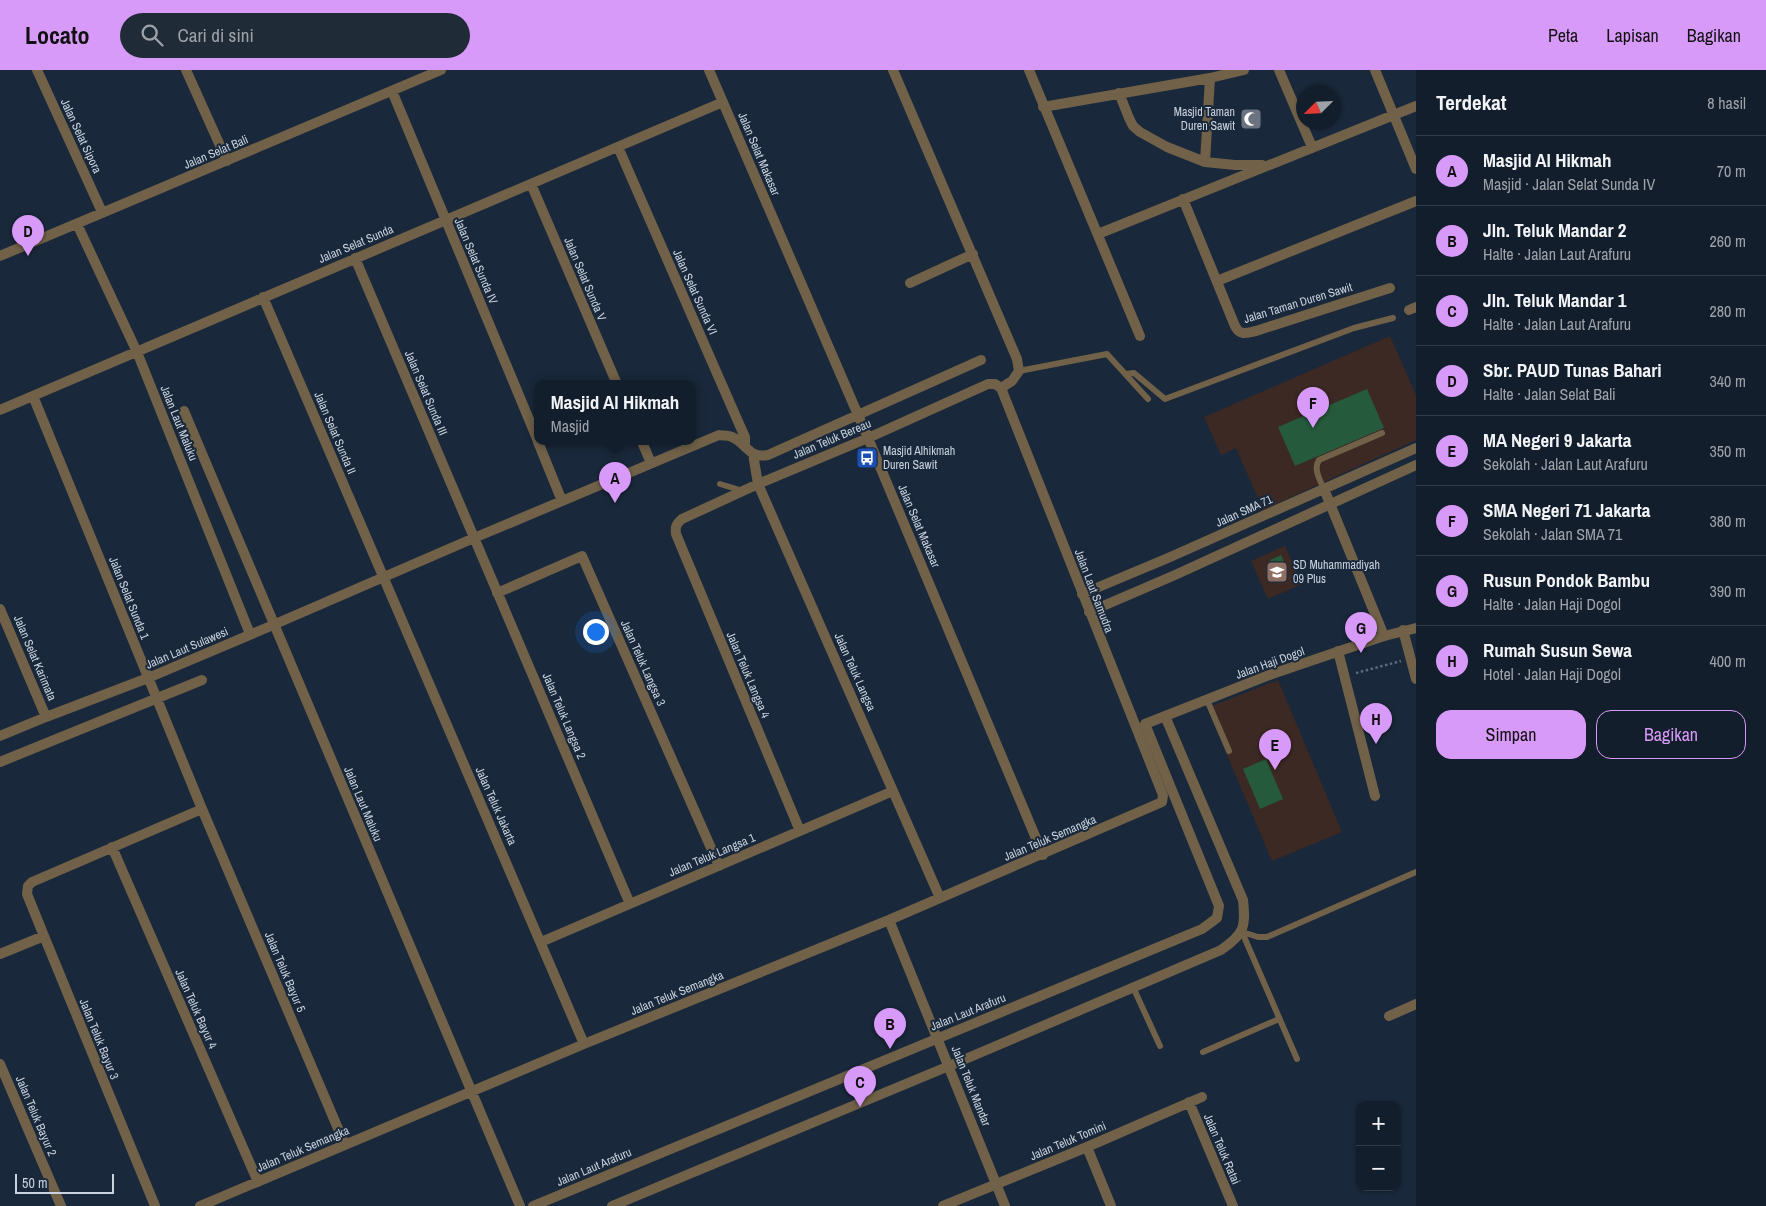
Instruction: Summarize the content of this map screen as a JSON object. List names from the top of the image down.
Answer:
{
  "streets": {
    "street": [
      "Jalan Selat Sipora",
      "Jalan Selat Bali",
      "Jalan Selat Makasar",
      "Jalan Selat Sunda",
      "Jalan Selat Sunda IV",
      "Jalan Selat Sunda V",
      "Jalan Selat Sunda VI",
      "Jalan Taman Duren Sawit",
      "Jalan Selat Sunda III",
      "Jalan Laut Maluku",
      "Jalan Selat Sunda II",
      "Jalan Teluk Bereau",
      "Jalan SMA 71",
      "Jalan Laut Samudra",
      "Jalan Selat Sunda 1",
      "Jalan Laut Sulawesi",
      "Jalan Selat Karimata",
      "Jalan Teluk Langsa 3",
      "Jalan Haji Dogol",
      "Jalan Teluk Langsa",
      "Jalan Teluk Langsa 4",
      "Jalan Teluk Langsa 2",
      "Jalan Teluk Jakarta",
      "Jalan Teluk Semangka",
      "Jalan Teluk Langsa 1",
      "Jalan Teluk Bayur 5",
      "Jalan Teluk Bayur 4",
      "Jalan Laut Arafuru",
      "Jalan Teluk Bayur 3",
      "Jalan Teluk Mandar",
      "Jalan Teluk Bayur 2",
      "Jalan Teluk Tomini",
      "Jalan Teluk Ratai"
    ]
  },
  "crossings": [
    ["Jalan Selat Sipora", "Jalan Selat Bali"],
    ["Jalan Selat Bali", "Jalan Selat Sunda IV"],
    ["Jalan Selat Bali", "Jalan Laut Maluku"],
    ["Jalan Selat Makasar", "Jalan Selat Sunda"],
    ["Jalan Selat Makasar", "Jalan Teluk Bereau"],
    ["Jalan Selat Makasar", "Jalan Teluk Semangka"],
    ["Jalan Selat Sunda", "Jalan Selat Sunda IV"],
    ["Jalan Selat Sunda", "Jalan Selat Sunda V"],
    ["Jalan Selat Sunda", "Jalan Selat Sunda VI"],
    ["Jalan Selat Sunda", "Jalan Selat Sunda III"],
    ["Jalan Selat Sunda", "Jalan Laut Maluku"],
    ["Jalan Selat Sunda", "Jalan Selat Sunda II"],
    ["Jalan Selat Sunda", "Jalan Selat Sunda 1"],
    ["Jalan Selat Sunda IV", "Jalan Laut Sulawesi"],
    ["Jalan Selat Sunda VI", "Jalan Laut Sulawesi"],
    ["Jalan Selat Sunda VI", "Jalan Teluk Langsa"],
    ["Jalan Selat Sunda III", "Jalan Laut Sulawesi"],
    ["Jalan Selat Sunda III", "Jalan Teluk Langsa 2"],
    ["Jalan Laut Maluku", "Jalan Laut Sulawesi"],
    ["Jalan Laut Maluku", "Jalan Teluk Semangka"],
    ["Jalan Selat Sunda II", "Jalan Laut Sulawesi"],
    ["Jalan Selat Sunda II", "Jalan Teluk Jakarta"],
    ["Jalan Teluk Bereau", "Jalan Laut Samudra"],
    ["Jalan Teluk Bereau", "Jalan Teluk Langsa"],
    ["Jalan Teluk Bereau", "Jalan Teluk Langsa 4"],
    ["Jalan SMA 71", "Jalan Laut Samudra"],
    ["Jalan Laut Samudra", "Jalan Haji Dogol"],
    ["Jalan Laut Samudra", "Jalan Teluk Semangka"],
    ["Jalan Selat Sunda 1", "Jalan Laut Sulawesi"],
    ["Jalan Selat Sunda 1", "Jalan Teluk Bayur 5"],
    ["Jalan Laut Sulawesi", "Jalan Selat Karimata"],
    ["Jalan Laut Sulawesi", "Jalan Teluk Langsa"],
    ["Jalan Laut Sulawesi", "Jalan Teluk Langsa 2"],
    ["Jalan Laut Sulawesi", "Jalan Teluk Jakarta"],
    ["Jalan Teluk Langsa 3", "Jalan Teluk Langsa 2"],
    ["Jalan Teluk Langsa 3", "Jalan Teluk Langsa 1"],
    ["Jalan Haji Dogol", "Jalan Laut Arafuru"],
    ["Jalan Teluk Langsa", "Jalan Teluk Semangka"],
    ["Jalan Teluk Langsa", "Jalan Teluk Langsa 1"],
    ["Jalan Teluk Langsa 4", "Jalan Teluk Langsa 1"],
    ["Jalan Teluk Langsa 2", "Jalan Teluk Langsa 1"],
    ["Jalan Teluk Jakarta", "Jalan Teluk Semangka"],
    ["Jalan Teluk Jakarta", "Jalan Teluk Langsa 1"],
    ["Jalan Teluk Semangka", "Jalan Teluk Bayur 5"],
    ["Jalan Teluk Semangka", "Jalan Teluk Bayur 4"],
    ["Jalan Teluk Semangka", "Jalan Teluk Mandar"],
    ["Jalan Teluk Bayur 4", "Jalan Teluk Bayur 3"],
    ["Jalan Laut Arafuru", "Jalan Teluk Mandar"],
    ["Jalan Teluk Mandar", "Jalan Teluk Tomini"],
    ["Jalan Teluk Tomini", "Jalan Teluk Ratai"]
  ],
  "places": {
    "mosque": ["Masjid Taman Duren Sawit"],
    "bus stop": ["Masjid Alhikmah Duren Sawit"],
    "school or university": ["SD Muhammadiyah 09 Plus"]
  },
  "scale_bar": "50 m",
  "north": "bottom left",
  "page": {
    "header": "Locato",
    "search": "Cari di sini",
    "nav": ["Peta", "Lapisan", "Bagikan"],
    "heading": ["Terdekat", "8 hasil"],
    "list": [
      {
        "mark": "A",
        "name": "Masjid Al Hikmah",
        "note": "Masjid · Jalan Selat Sunda IV",
        "value": "70 m"
      },
      {
        "mark": "B",
        "name": "Jln. Teluk Mandar 2",
        "note": "Halte · Jalan Laut Arafuru",
        "value": "260 m"
      },
      {
        "mark": "C",
        "name": "Jln. Teluk Mandar 1",
        "note": "Halte · Jalan Laut Arafuru",
        "value": "280 m"
      },
      {
        "mark": "D",
        "name": "Sbr. PAUD Tunas Bahari",
        "note": "Halte · Jalan Selat Bali",
        "value": "340 m"
      },
      {
        "mark": "E",
        "name": "MA Negeri 9 Jakarta",
        "note": "Sekolah · Jalan Laut Arafuru",
        "value": "350 m"
      },
      {
        "mark": "F",
        "name": "SMA Negeri 71 Jakarta",
        "note": "Sekolah · Jalan SMA 71",
        "value": "380 m"
      },
      {
        "mark": "G",
        "name": "Rusun Pondok Bambu",
        "note": "Halte · Jalan Haji Dogol",
        "value": "390 m"
      },
      {
        "mark": "H",
        "name": "Rumah Susun Sewa",
        "note": "Hotel · Jalan Haji Dogol",
        "value": "400 m"
      }
    ],
    "pins": [
      "D",
      "F",
      "A",
      "G",
      "H",
      "E",
      "B",
      "C"
    ],
    "popup": ["Masjid Al Hikmah", "Masjid"],
    "buttons": ["Simpan", "Bagikan"],
    "map_buttons": ["+", "−"],
    "scale": "50 m"
  }
}
